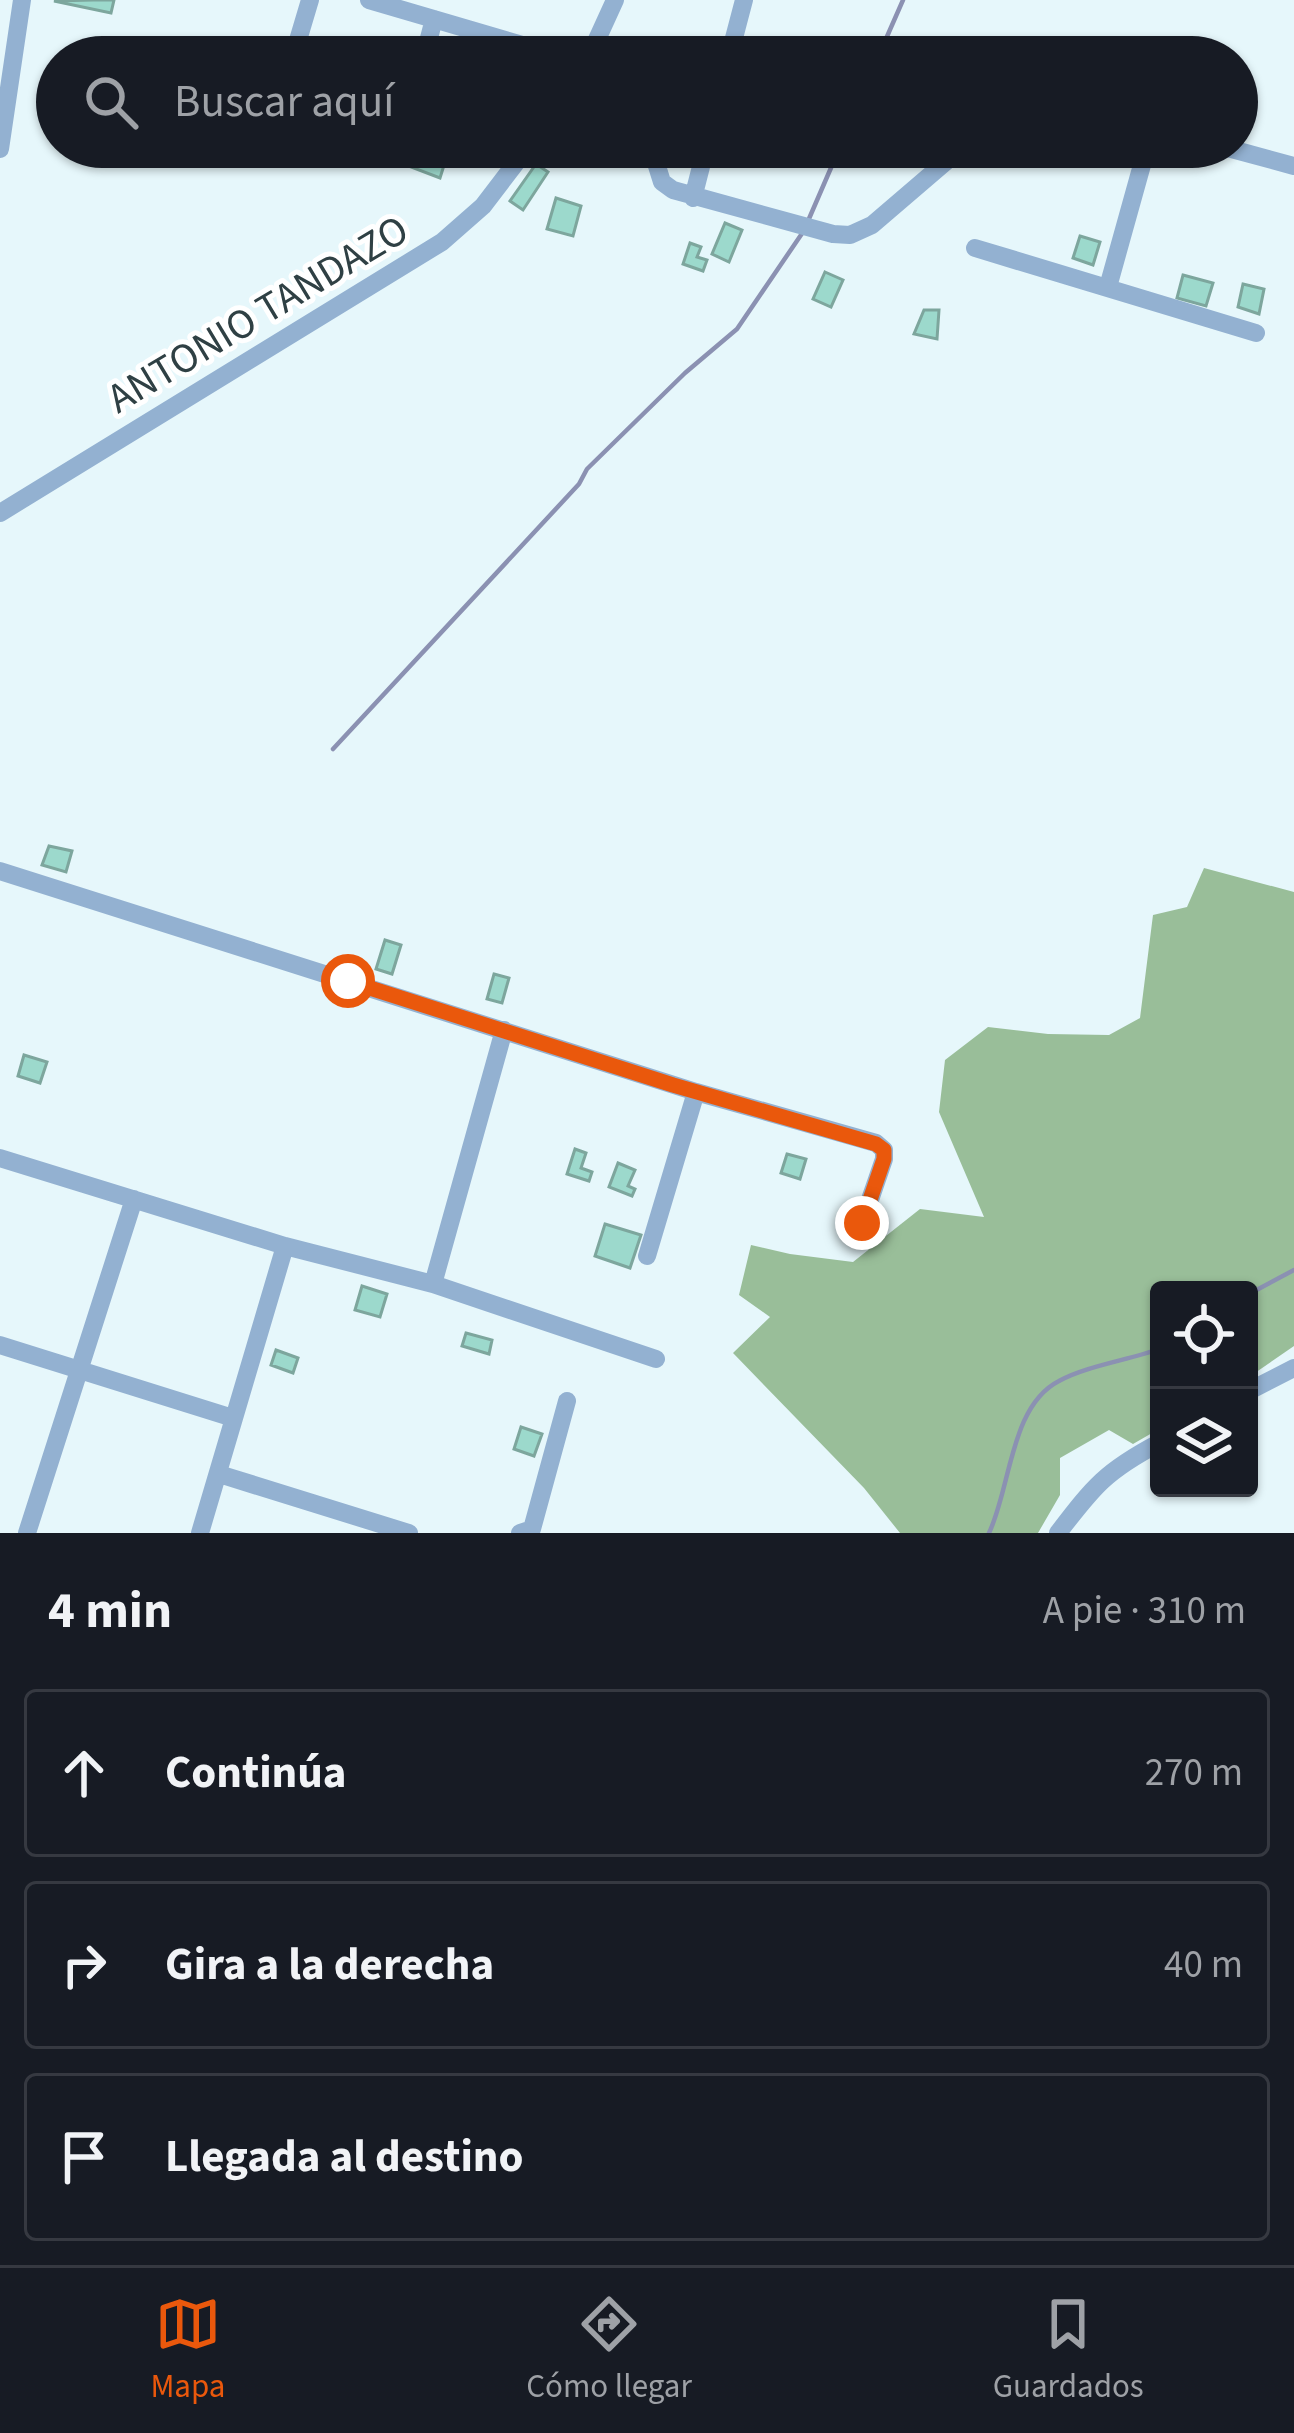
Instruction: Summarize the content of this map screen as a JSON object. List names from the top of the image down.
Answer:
{
  "streets": {
    "street": ["ANTONIO TANDAZO"]
  },
  "page": {
    "search": "Buscar aquí",
    "heading": ["4 min", "A pie · 310 m"],
    "list": [
      ["Continúa", "270 m"],
      ["Gira a la derecha", "40 m"],
      "Llegada al destino"
    ],
    "nav": ["Mapa", "Cómo llegar", "Guardados"]
  }
}
